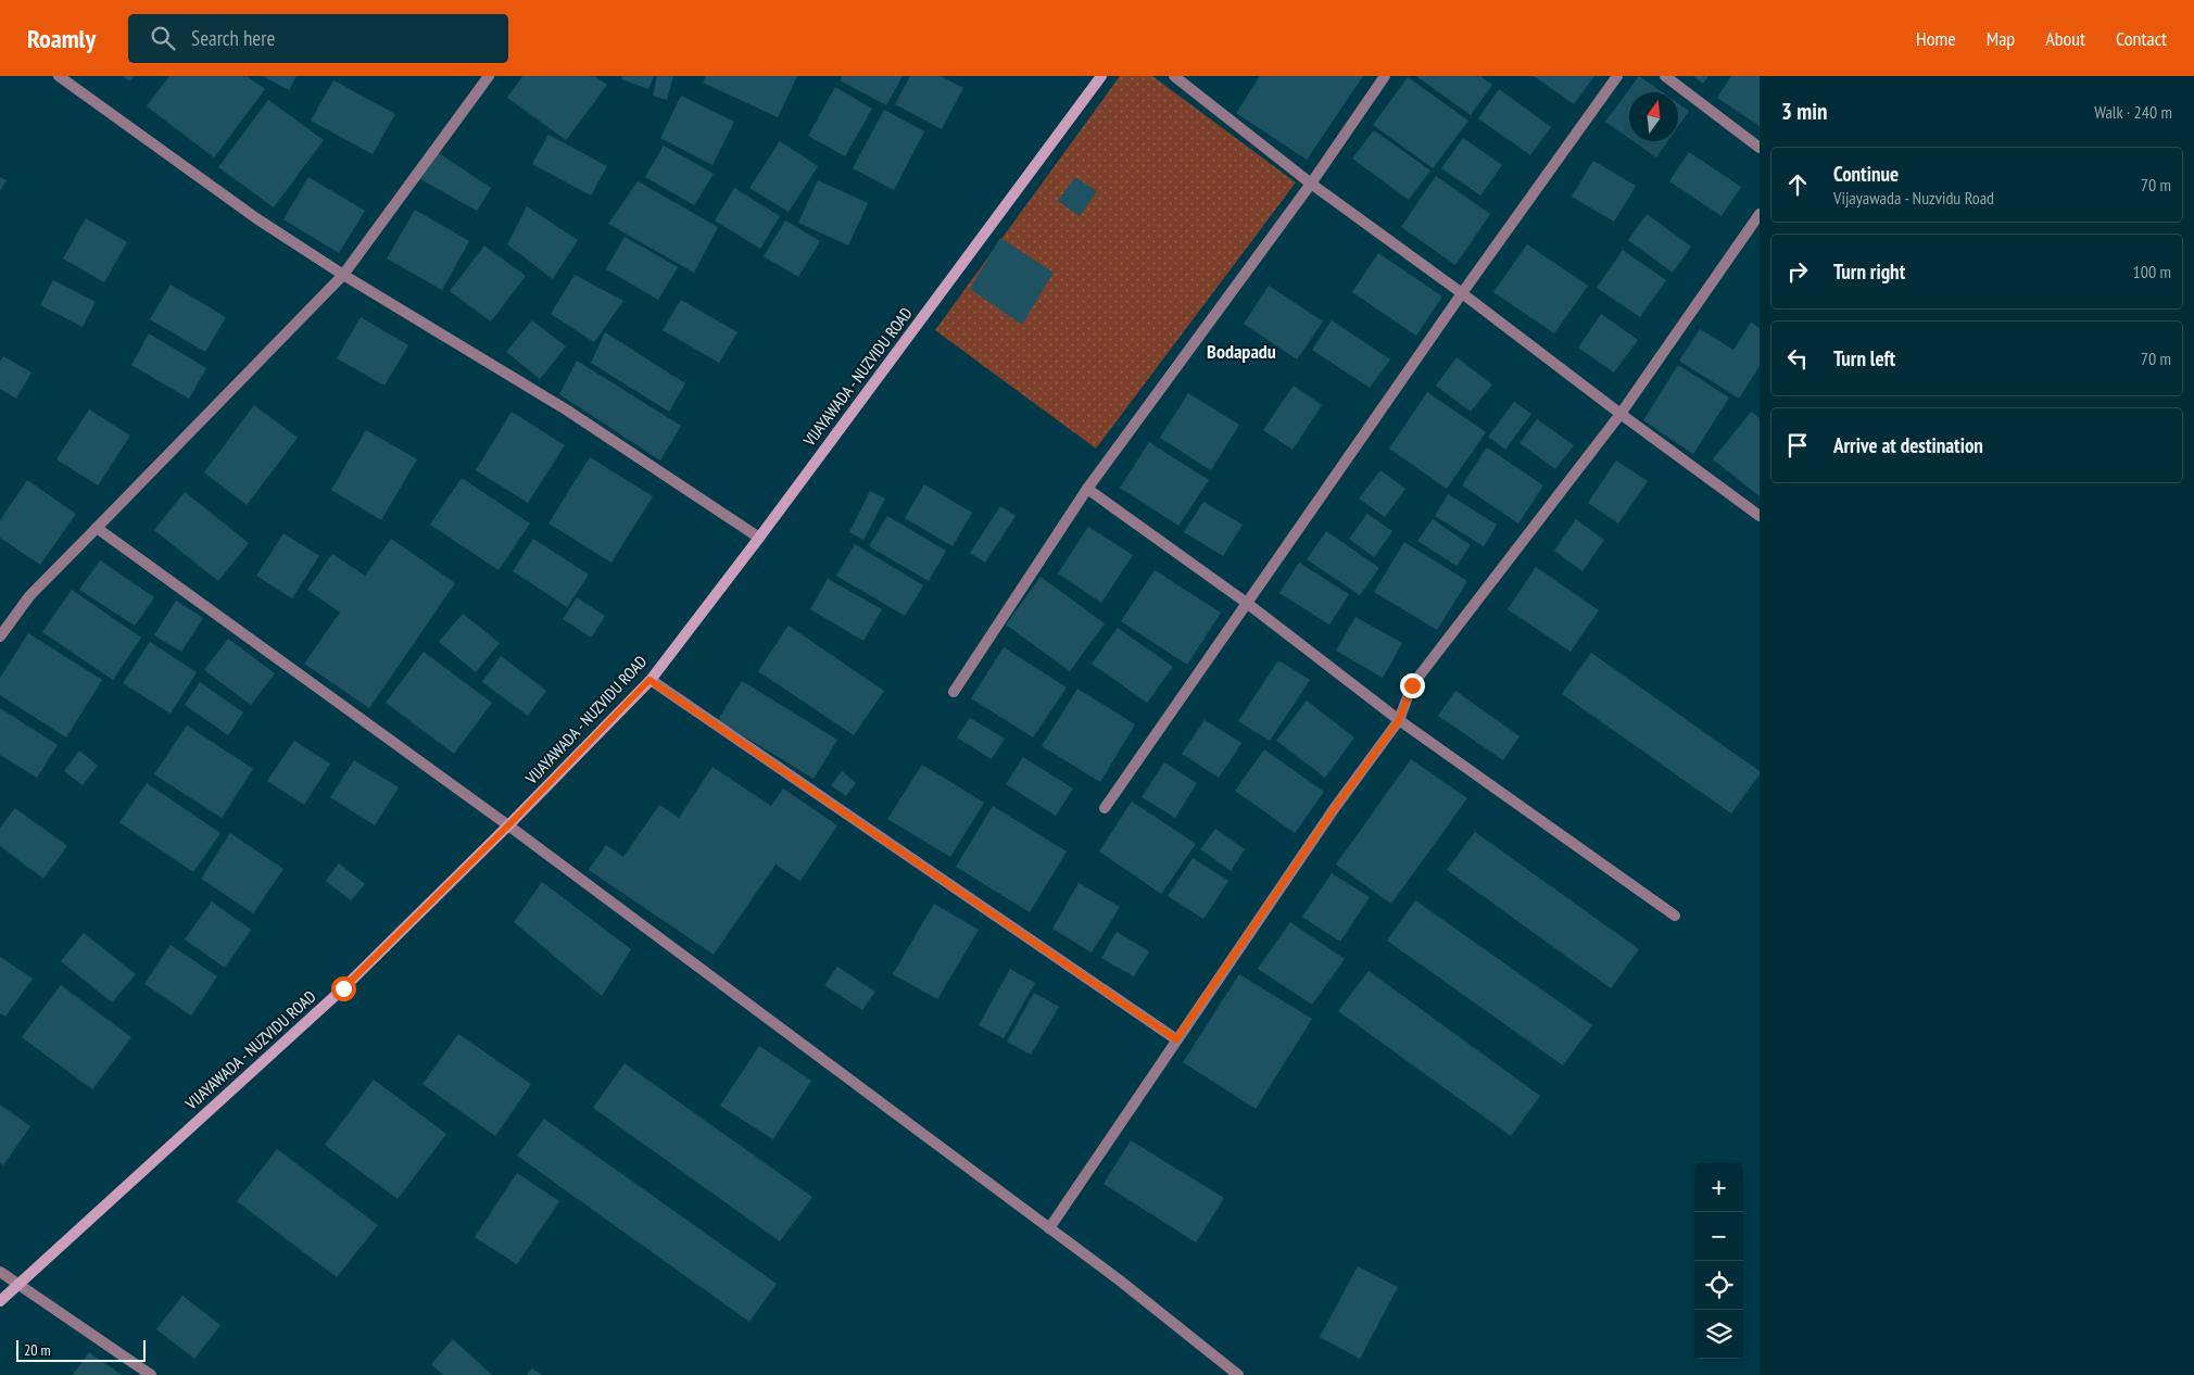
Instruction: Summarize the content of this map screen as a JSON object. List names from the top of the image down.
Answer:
{
  "streets": {
    "street": ["VIJAYAWADA - NUZVIDU ROAD"]
  },
  "districts": ["Bodapadu"],
  "scale_bar": "20 m",
  "north": "top",
  "page": {
    "header": "Roamly",
    "search": "Search here",
    "nav": [
      "Home",
      "Map",
      "About",
      "Contact"
    ],
    "heading": ["3 min", "Walk · 240 m"],
    "list": [
      ["Continue", "Vijayawada - Nuzvidu Road", "70 m"],
      ["Turn right", "100 m"],
      ["Turn left", "70 m"],
      "Arrive at destination"
    ],
    "map_buttons": ["+", "−"],
    "scale": "20 m"
  }
}
